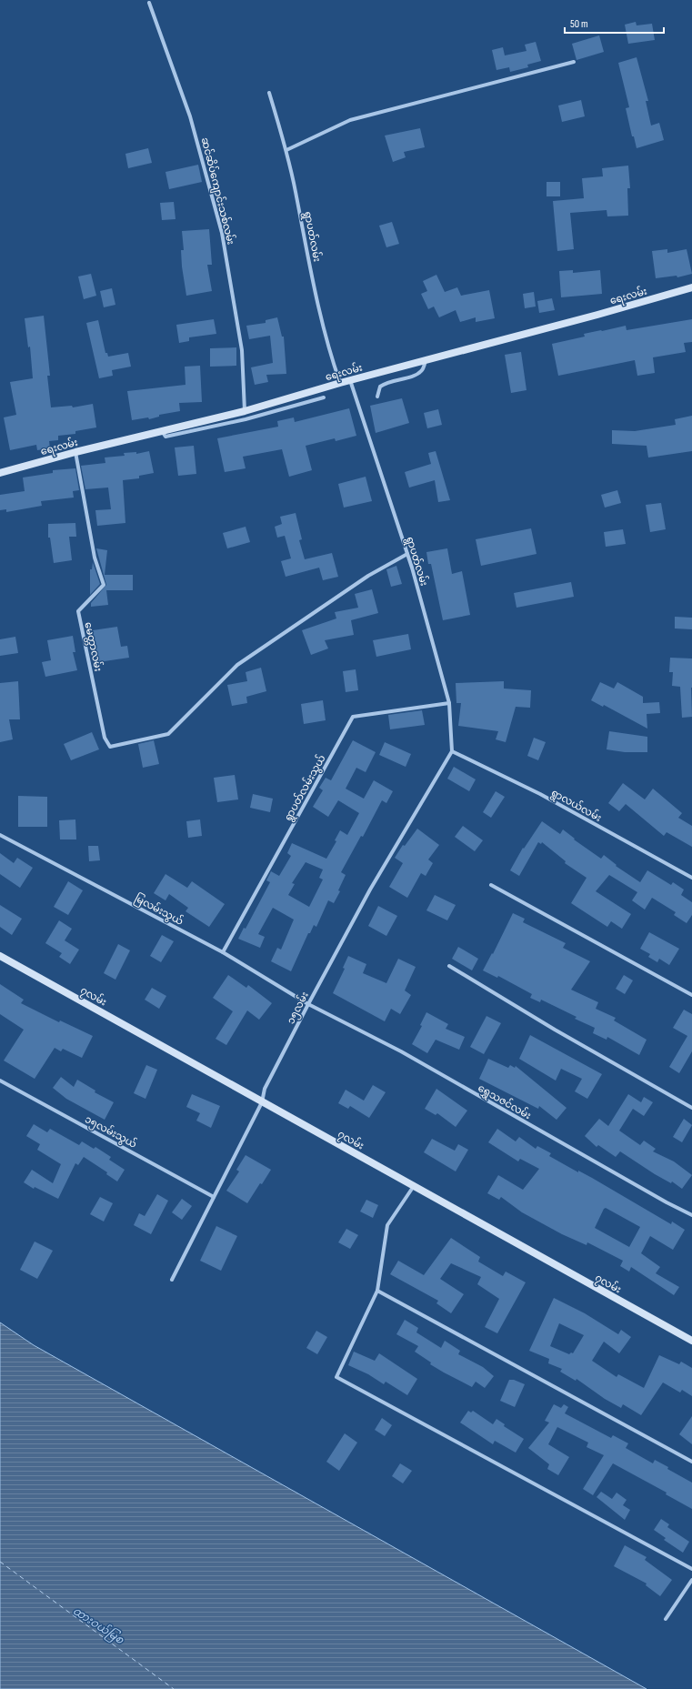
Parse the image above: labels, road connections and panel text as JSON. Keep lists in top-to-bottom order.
{
  "streets": {
    "street": [
      "ဆင်ဆိပ်ကျောင်းသစ်လမ်း",
      "ရွာပတ်လမ်း",
      "ရေးလမ်း",
      "မေတ္တာလမ်း",
      "ရွာပတ်လမ်းသွယ်",
      "ရွာလယ်လမ်း",
      "မြလမ်းသွယ်",
      "၇လမ်း",
      "၁၅လမ်း",
      "ရွှေသဇင်လမ်း",
      "၁၅လမ်းသွယ်"
    ]
  },
  "crossings": [
    ["ဆင်ဆိပ်ကျောင်းသစ်လမ်း", "ရေးလမ်း"],
    ["ရွာပတ်လမ်း", "ရေးလမ်း"],
    ["ရွာပတ်လမ်း", "မေတ္တာလမ်း"],
    ["ရွာပတ်လမ်း", "ရွာပတ်လမ်းသွယ်"],
    ["ရွာပတ်လမ်း", "ရွာလယ်လမ်း"],
    ["ရွာပတ်လမ်း", "၁၅လမ်း"],
    ["ရေးလမ်း", "မေတ္တာလမ်း"],
    ["ရွာပတ်လမ်းသွယ်", "မြလမ်းသွယ်"],
    ["ရွာလယ်လမ်း", "၁၅လမ်း"],
    ["မြလမ်းသွယ်", "၁၅လမ်း"],
    ["မြလမ်းသွယ်", "ရွှေသဇင်လမ်း"],
    ["၇လမ်း", "၁၅လမ်း"],
    ["၁၅လမ်း", "ရွှေသဇင်လမ်း"],
    ["၁၅လမ်း", "၁၅လမ်းသွယ်"]
  ],
  "water": ["ထားဝယ်မြစ"],
  "scale_bar": "50 m"
}
